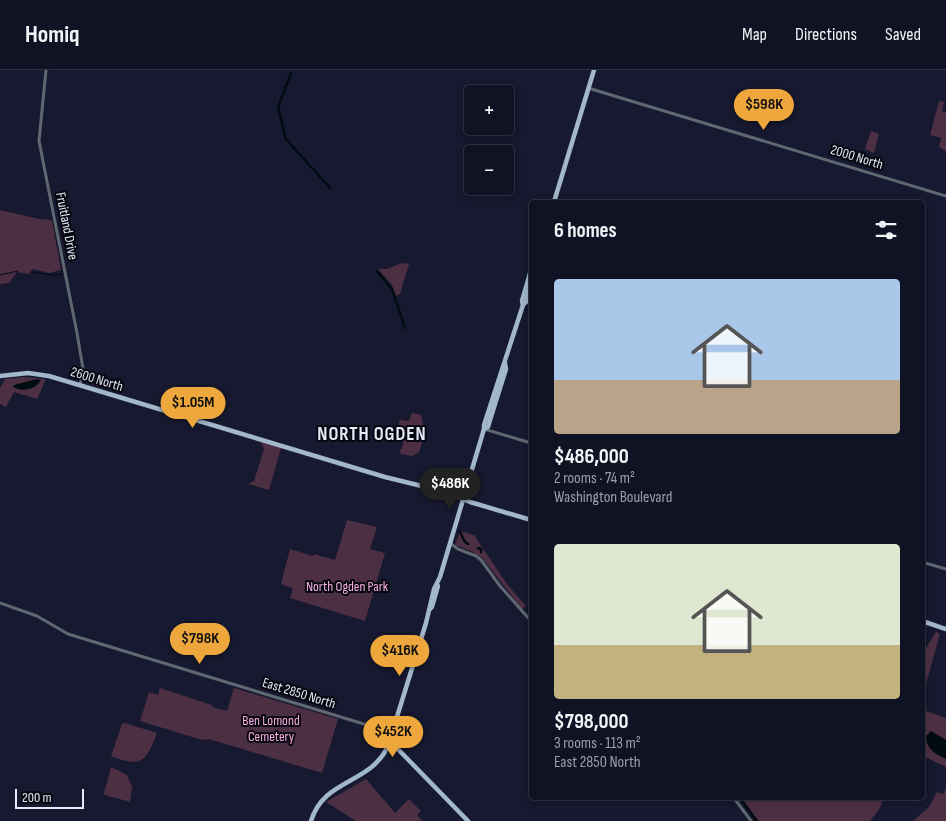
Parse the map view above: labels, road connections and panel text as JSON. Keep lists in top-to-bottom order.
{
  "streets": {
    "main road": ["2600 North"],
    "street": ["2000 North", "Fruitland Drive", "East 2850 North"]
  },
  "crossings": [
    ["Fruitland Drive", "2600 North"]
  ],
  "districts": ["NORTH OGDEN"],
  "parks": ["North Ogden Park", "Ben Lomond Cemetery"],
  "scale_bar": "200 m",
  "page": {
    "header": "Homiq",
    "nav": ["Map", "Directions", "Saved"],
    "map_buttons": ["+", "−"],
    "price": [
      "$598K",
      "$1.05M",
      "$486K",
      "$798K",
      "$416K",
      "$452K"
    ],
    "heading": "6 homes",
    "list": [
      {
        "name": "$486,000",
        "note": "2 rooms · 74 m² · Washington Boulevard"
      },
      {
        "name": "$798,000",
        "note": "3 rooms · 113 m² · East 2850 North"
      }
    ],
    "scale": "200 m"
  }
}
